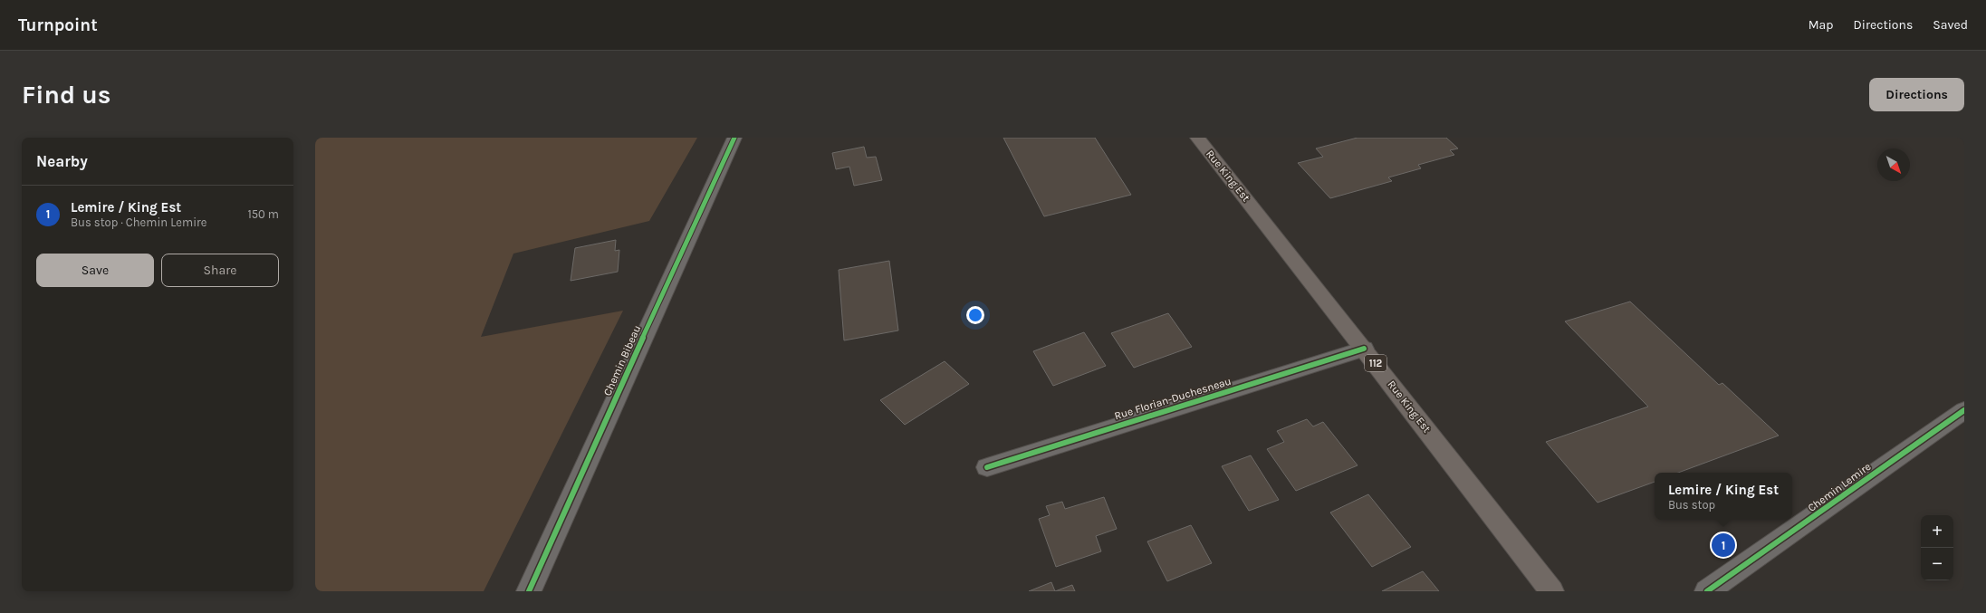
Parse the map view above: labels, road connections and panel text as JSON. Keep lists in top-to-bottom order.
{
  "streets": {
    "main road": ["Rue King Est", "112"],
    "street": ["Chemin Bibeau", "Rue Florian-Duchesneau", "Chemin Lemire"]
  },
  "crossings": [
    ["Rue King Est", "Rue Florian-Duchesneau"]
  ],
  "north": "bottom right",
  "page": {
    "header": "Turnpoint",
    "nav": ["Map", "Directions", "Saved"],
    "buttons": [
      "Directions",
      ["Save", "Share"]
    ],
    "title": "Find us",
    "heading": "Nearby",
    "list": [
      {
        "mark": "1",
        "name": "Lemire / King Est",
        "note": "Bus stop · Chemin Lemire",
        "value": "150 m"
      }
    ],
    "popup": ["Lemire / King Est", "Bus stop"],
    "map_buttons": ["+", "−"],
    "pins": "1"
  }
}
